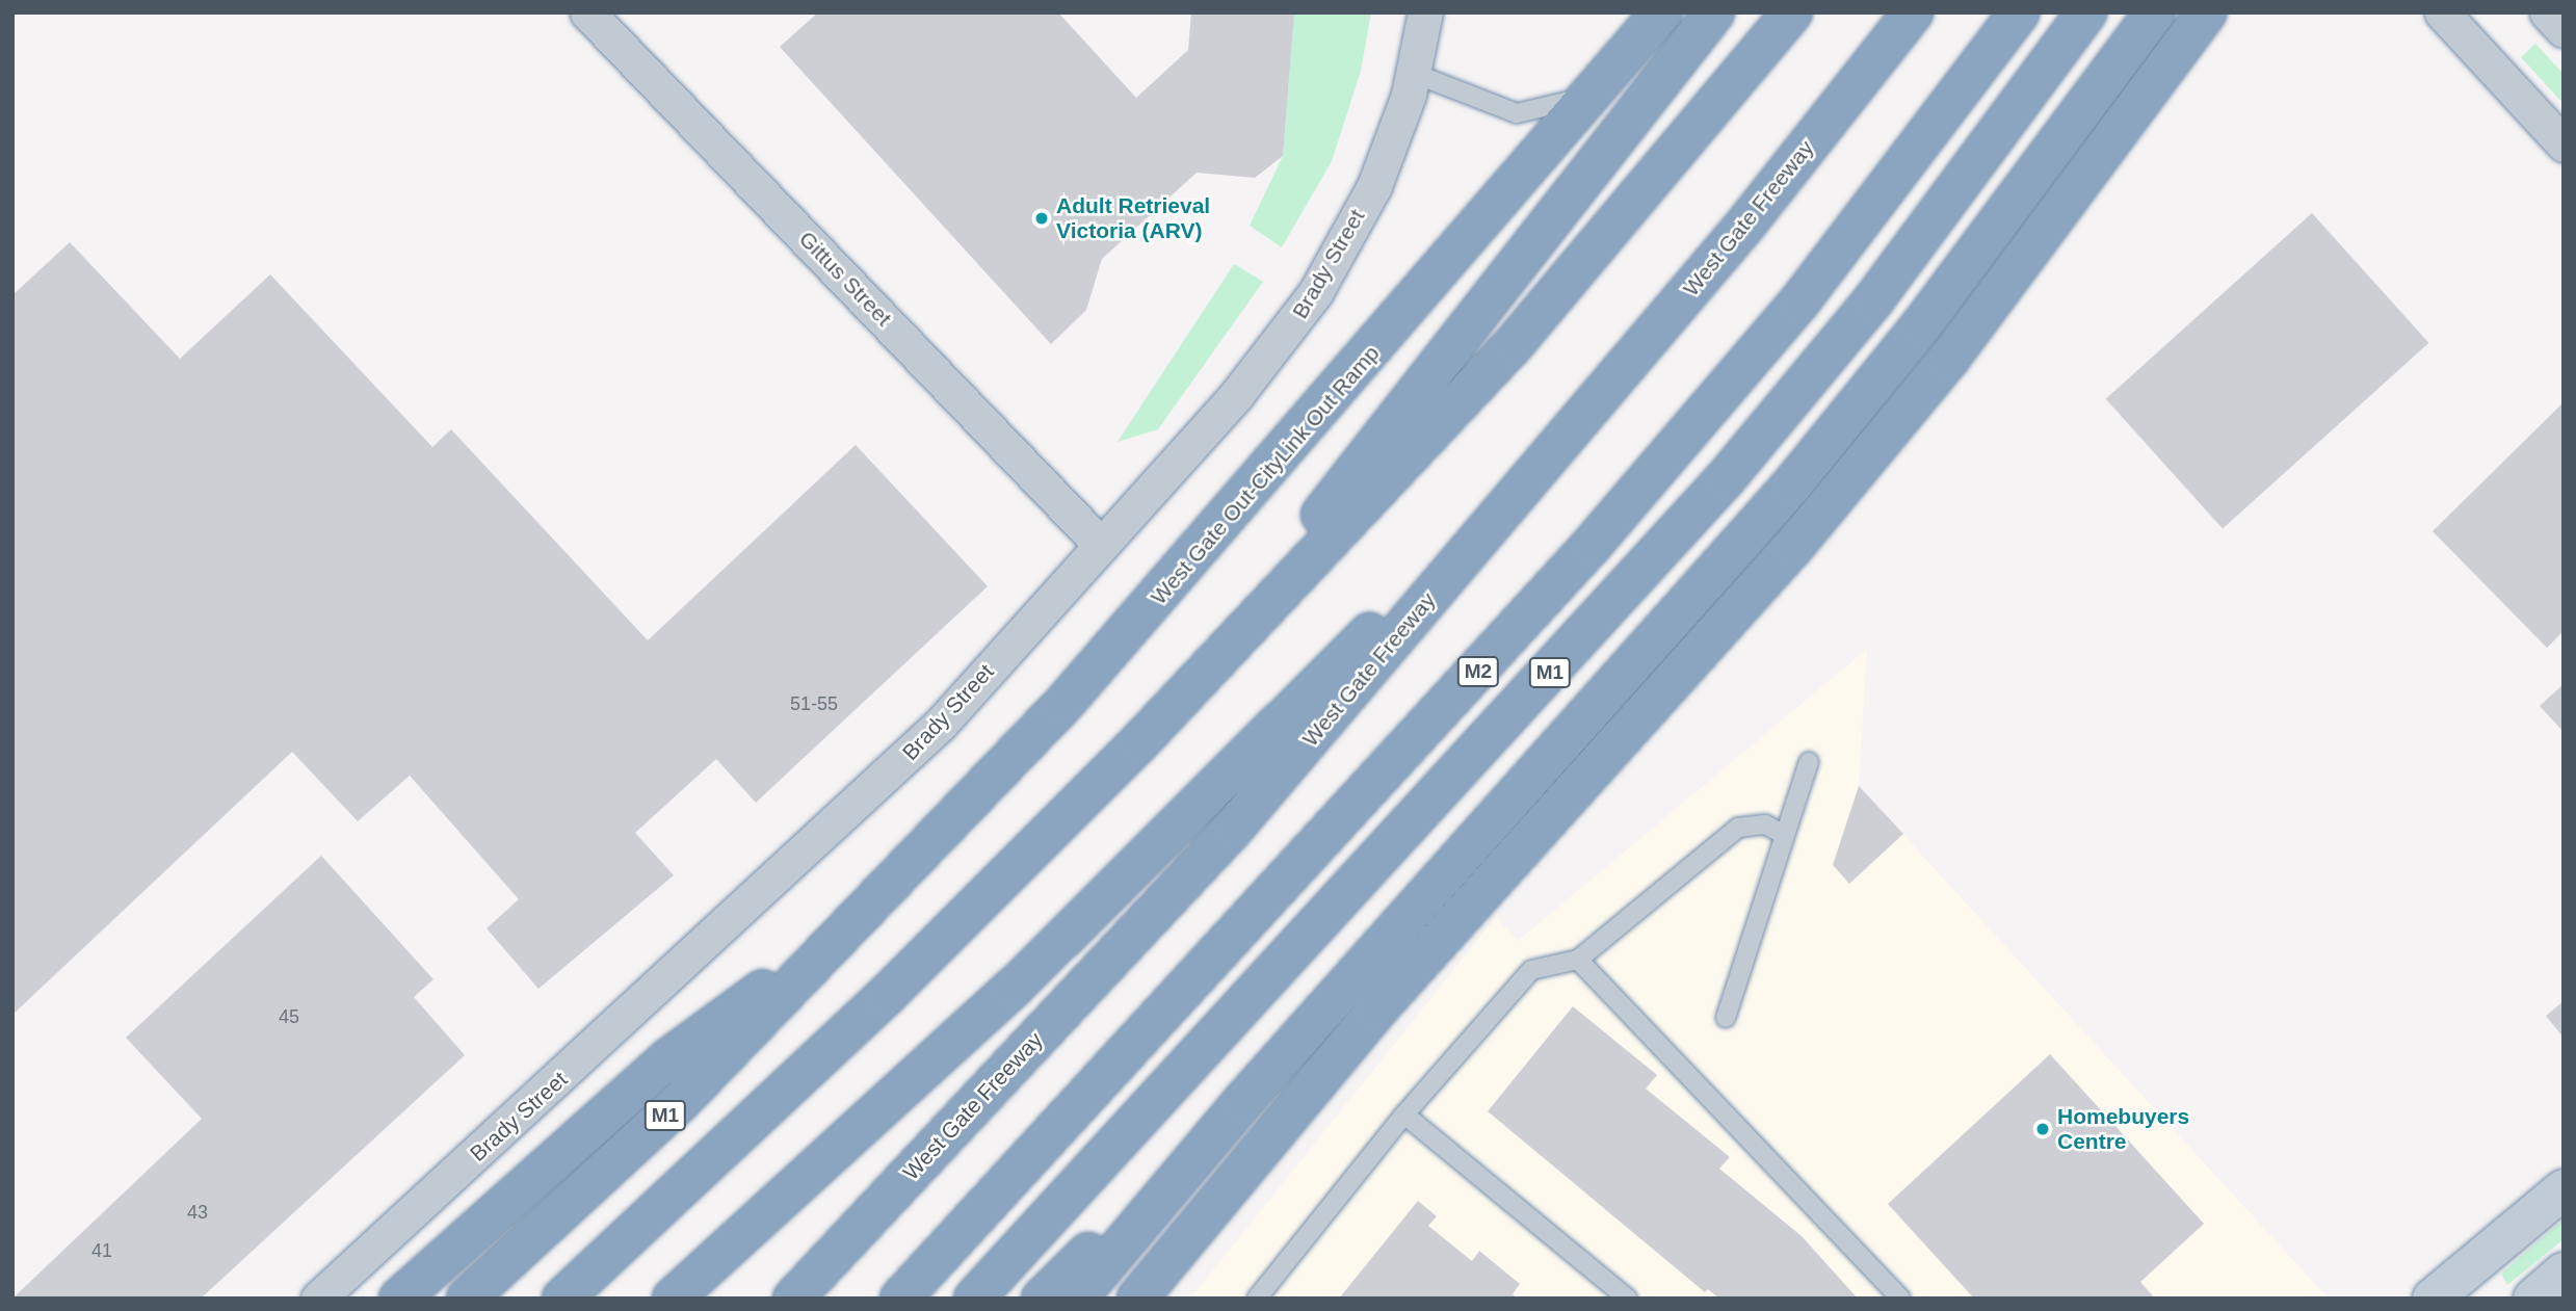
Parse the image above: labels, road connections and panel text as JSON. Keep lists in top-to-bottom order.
{
  "streets": {
    "highway": [
      "West Gate Freeway",
      "West Gate Out-CityLink Out Ramp",
      "M2",
      "M1"
    ],
    "street": ["Brady Street", "Gittus Street"]
  },
  "crossings": [
    ["Brady Street", "Gittus Street"],
    ["West Gate Out-CityLink Out Ramp", "M1"]
  ],
  "places": ["Adult Retrieval Victoria (ARV)", "Homebuyers Centre"],
  "house_numbers": [
    "51-55",
    "45",
    "43",
    "41"
  ]
}
